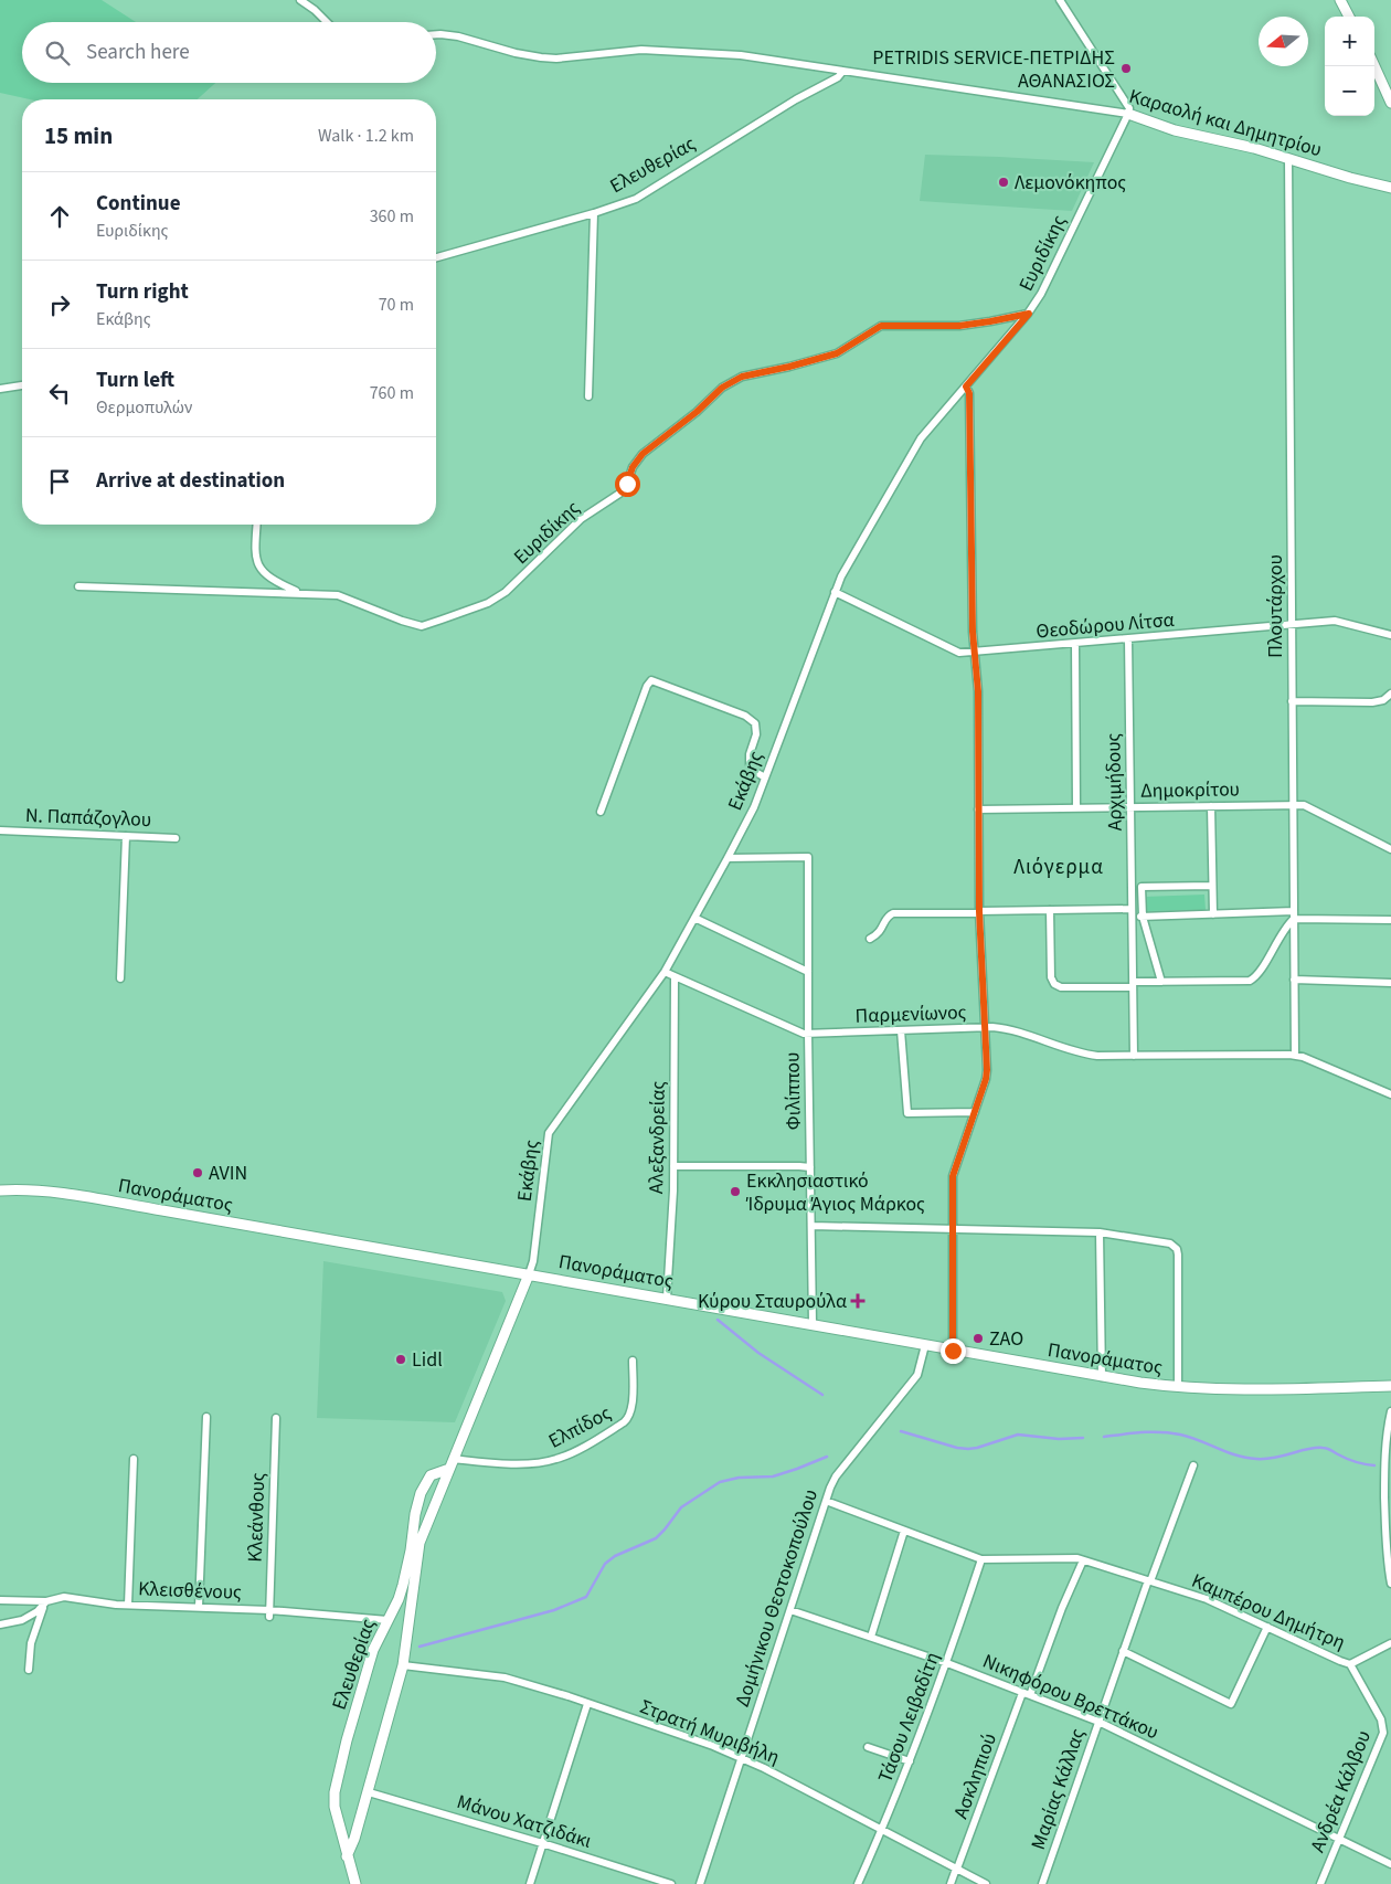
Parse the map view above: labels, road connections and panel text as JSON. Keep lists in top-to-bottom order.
{
  "streets": {
    "main road": ["Καραολή και Δημητρίου", "Ελευθερίας", "Πανοράματος"],
    "street": [
      "Ευριδίκης",
      "Πλουτάρχου",
      "Θεοδώρου Λίτσα",
      "Εκάβης",
      "Αρχιμήδους",
      "Δημοκρίτου",
      "Ν. Παπάζογλου",
      "Παρμενίωνος",
      "Φιλίππου",
      "Αλεξανδρείας",
      "Ελπίδος",
      "Κλεάνθους",
      "Κλεισθένους",
      "Δομήνικου Θεοτοκοπούλου",
      "Καμπέρου Δημήτρη",
      "Νικηφόρου Βρεττάκου",
      "Τάσου Λειβαδίτη",
      "Στρατή Μυριβήλη",
      "Ασκληπιού",
      "Μαρίας Κάλλας",
      "Ανδρέα Κάλβου",
      "Μάνου Χατζιδάκι"
    ]
  },
  "crossings": [
    ["Καραολή και Δημητρίου", "Ελευθερίας"],
    ["Καραολή και Δημητρίου", "Ευριδίκης"],
    ["Καραολή και Δημητρίου", "Πλουτάρχου"],
    ["Ελευθερίας", "Εκάβης"],
    ["Ελευθερίας", "Πανοράματος"],
    ["Ελευθερίας", "Ελπίδος"],
    ["Ελευθερίας", "Κλεισθένους"],
    ["Ελευθερίας", "Στρατή Μυριβήλη"],
    ["Ελευθερίας", "Μάνου Χατζιδάκι"],
    ["Ευριδίκης", "Εκάβης"],
    ["Πλουτάρχου", "Θεοδώρου Λίτσα"],
    ["Πλουτάρχου", "Δημοκρίτου"],
    ["Πλουτάρχου", "Παρμενίωνος"],
    ["Θεοδώρου Λίτσα", "Εκάβης"],
    ["Θεοδώρου Λίτσα", "Αρχιμήδους"],
    ["Εκάβης", "Παρμενίωνος"],
    ["Εκάβης", "Φιλίππου"],
    ["Εκάβης", "Πανοράματος"],
    ["Αρχιμήδους", "Δημοκρίτου"],
    ["Αρχιμήδους", "Παρμενίωνος"],
    ["Παρμενίωνος", "Φιλίππου"],
    ["Παρμενίωνος", "Αλεξανδρείας"],
    ["Φιλίππου", "Πανοράματος"],
    ["Αλεξανδρείας", "Πανοράματος"],
    ["Πανοράματος", "Δομήνικου Θεοτοκοπούλου"],
    ["Κλεάνθους", "Κλεισθένους"],
    ["Δομήνικου Θεοτοκοπούλου", "Καμπέρου Δημήτρη"],
    ["Δομήνικου Θεοτοκοπούλου", "Νικηφόρου Βρεττάκου"],
    ["Δομήνικου Θεοτοκοπούλου", "Στρατή Μυριβήλη"],
    ["Καμπέρου Δημήτρη", "Τάσου Λειβαδίτη"],
    ["Καμπέρου Δημήτρη", "Μαρίας Κάλλας"],
    ["Καμπέρου Δημήτρη", "Ανδρέα Κάλβου"],
    ["Νικηφόρου Βρεττάκου", "Τάσου Λειβαδίτη"],
    ["Νικηφόρου Βρεττάκου", "Ασκληπιού"],
    ["Νικηφόρου Βρεττάκου", "Μαρίας Κάλλας"],
    ["Νικηφόρου Βρεττάκου", "Ανδρέα Κάλβου"],
    ["Τάσου Λειβαδίτη", "Στρατή Μυριβήλη"],
    ["Στρατή Μυριβήλη", "Ασκληπιού"]
  ],
  "districts": ["Λιόγερμα"],
  "places": {
    "other": [
      "PETRIDIS SERVICE-ΠΕΤΡΙΔΗΣ ΑΘΑΝΑΣΙΟΣ",
      "Λεμονόκηπος",
      "AVIN",
      "Εκκλησιαστικό Ίδρυμα Άγιος Μάρκος",
      "ZAO",
      "Lidl"
    ],
    "health": ["Κύρου Σταυρούλα"]
  },
  "north": "left",
  "page": {
    "map_buttons": ["+", "−"],
    "search": "Search here",
    "heading": ["15 min", "Walk · 1.2 km"],
    "list": [
      ["Continue", "Ευριδίκης", "360 m"],
      ["Turn right", "Εκάβης", "70 m"],
      ["Turn left", "Θερμοπυλών", "760 m"],
      "Arrive at destination"
    ]
  }
}
